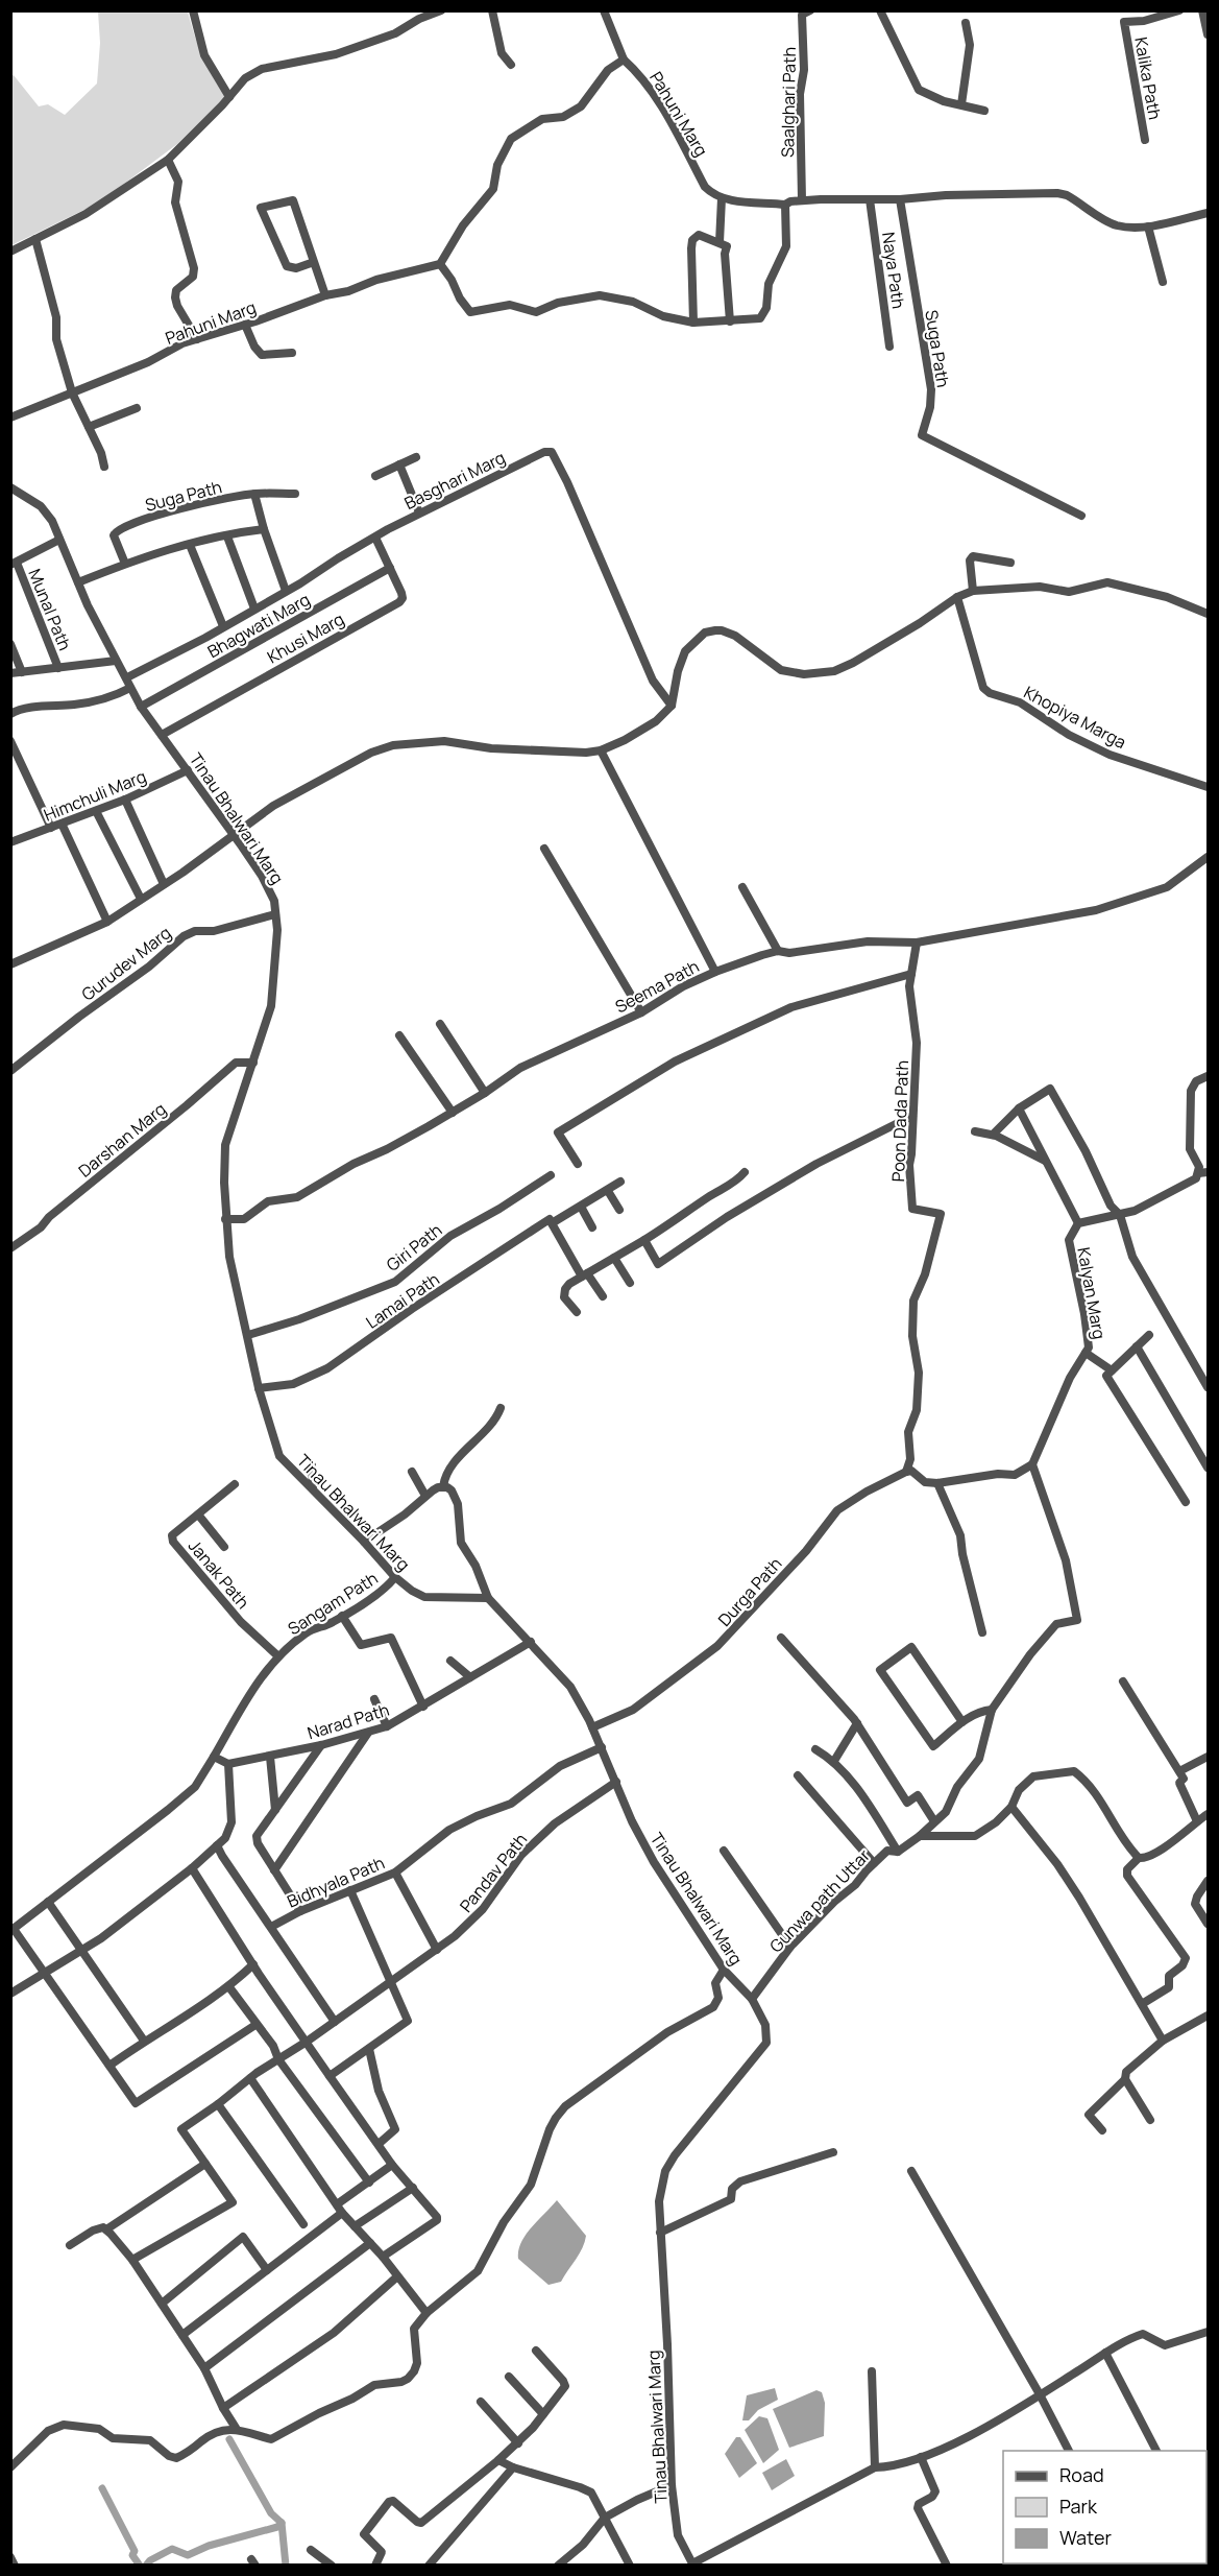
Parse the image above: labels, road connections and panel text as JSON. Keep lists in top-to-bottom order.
{
  "streets": {
    "street": [
      "Kalika Path",
      "Saalghari Path",
      "Pahuni Marg",
      "Naya Path",
      "Suga Path",
      "Basghari Marg",
      "Munal Path",
      "Bhagwati Marg",
      "Khusi Marg",
      "Khopiya Marga",
      "Himchuli Marg",
      "Tinau Bhalwari Marg",
      "Gurudev Marg",
      "Seema Path",
      "Poon Dada Path",
      "Darshan Marg",
      "Giri Path",
      "Kalyan Marg",
      "Lamai Path",
      "Janak Path",
      "Durga Path",
      "Sangam Path",
      "Narad Path",
      "Pandav Path",
      "Bidhyala Path",
      "Gunwa path Uttar"
    ]
  },
  "crossings": [
    ["Basghari Marg", "Khusi Marg"],
    ["Basghari Marg", "Tinau Bhalwari Marg"],
    ["Bhagwati Marg", "Khusi Marg"],
    ["Bhagwati Marg", "Tinau Bhalwari Marg"],
    ["Khusi Marg", "Tinau Bhalwari Marg"],
    ["Himchuli Marg", "Tinau Bhalwari Marg"],
    ["Tinau Bhalwari Marg", "Gurudev Marg"],
    ["Tinau Bhalwari Marg", "Seema Path"],
    ["Tinau Bhalwari Marg", "Darshan Marg"],
    ["Tinau Bhalwari Marg", "Giri Path"],
    ["Tinau Bhalwari Marg", "Lamai Path"],
    ["Tinau Bhalwari Marg", "Durga Path"],
    ["Tinau Bhalwari Marg", "Sangam Path"],
    ["Tinau Bhalwari Marg", "Narad Path"],
    ["Tinau Bhalwari Marg", "Pandav Path"],
    ["Tinau Bhalwari Marg", "Bidhyala Path"],
    ["Tinau Bhalwari Marg", "Gunwa path Uttar"],
    ["Seema Path", "Poon Dada Path"],
    ["Poon Dada Path", "Durga Path"],
    ["Janak Path", "Sangam Path"]
  ],
  "legend": ["Road", "Park", "Water"]
}
